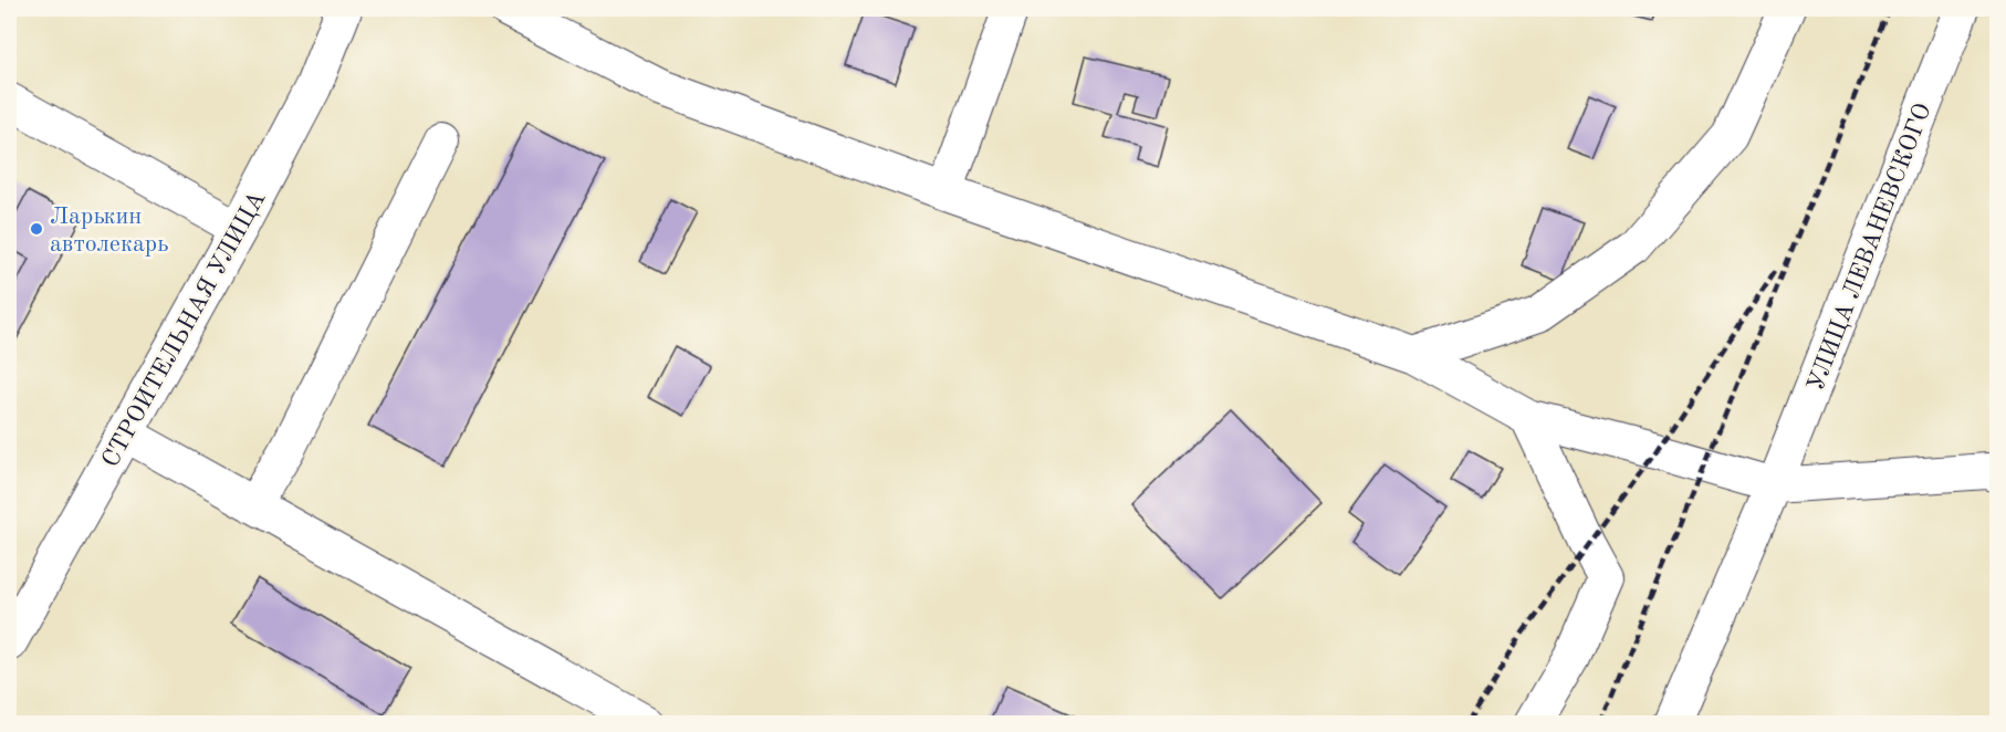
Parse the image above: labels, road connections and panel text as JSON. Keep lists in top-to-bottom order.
{
  "streets": {
    "main road": ["СТРОИТЕЛЬНАЯ УЛИЦА"],
    "street": ["УЛИЦА ЛЕВАНЕВСКОГО"]
  },
  "places": ["Ларькин автолекарь"]
}
